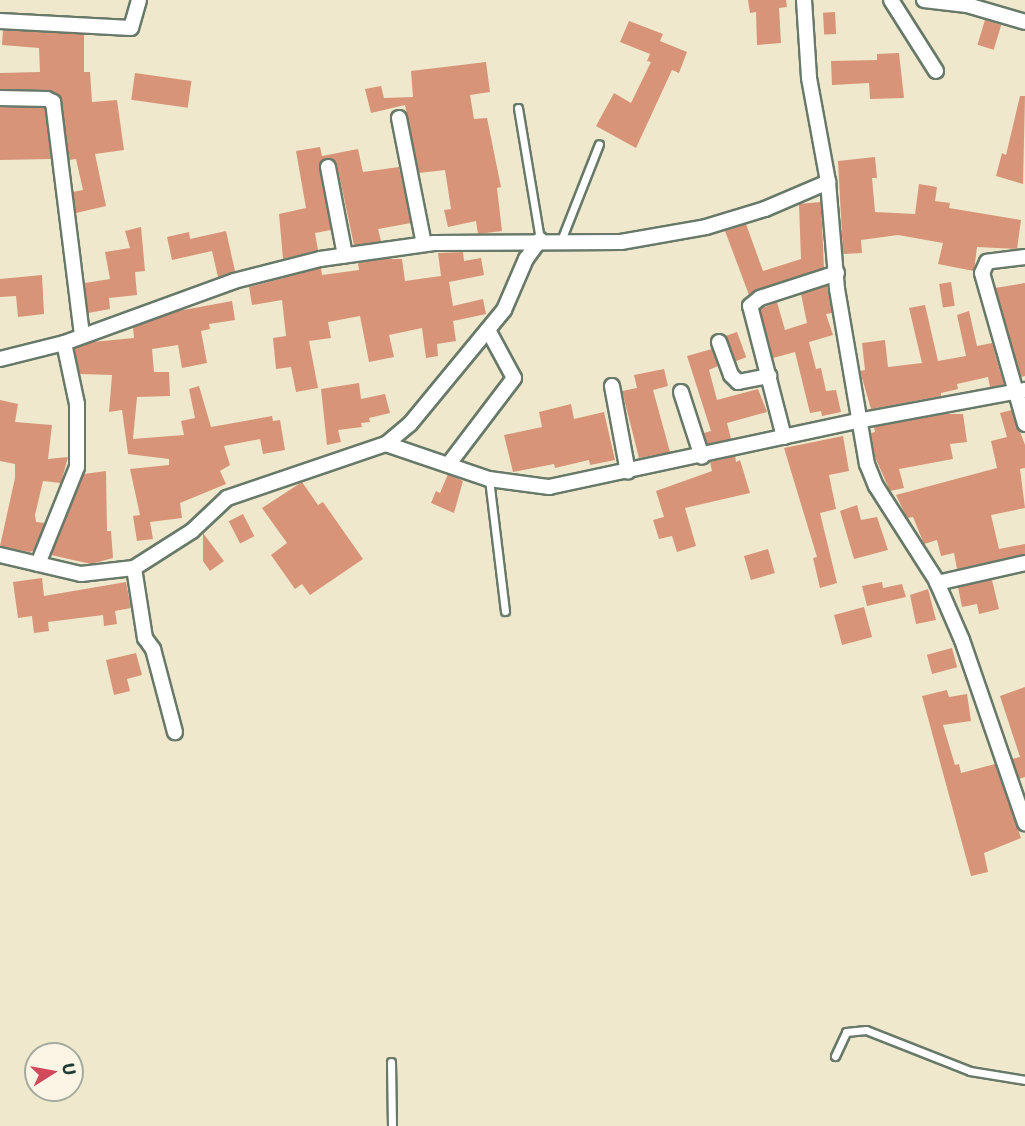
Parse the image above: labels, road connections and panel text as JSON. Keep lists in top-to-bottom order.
{
  "north": "right"
}
